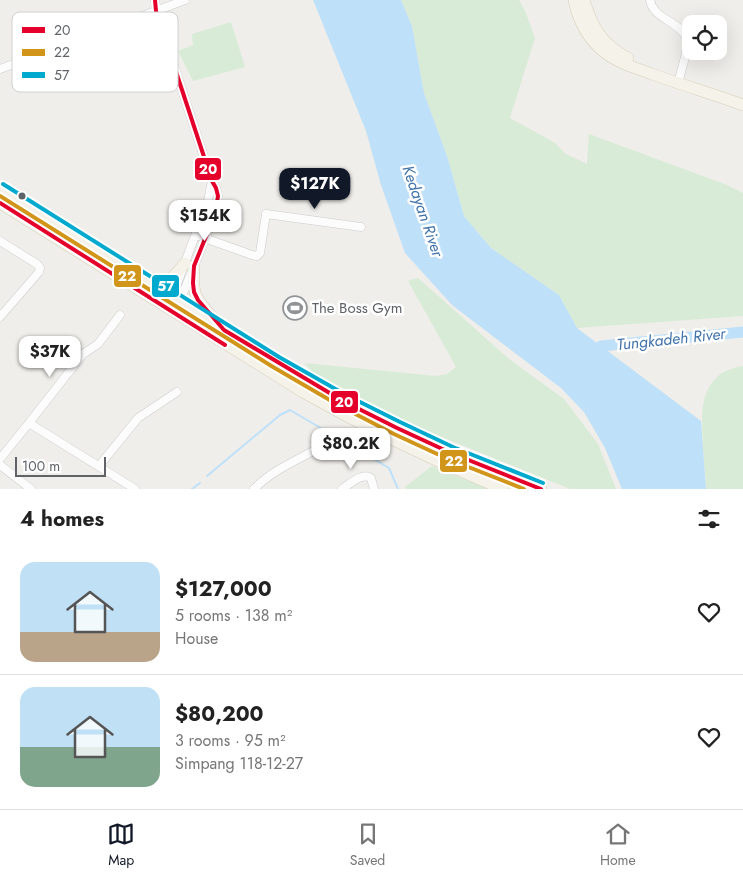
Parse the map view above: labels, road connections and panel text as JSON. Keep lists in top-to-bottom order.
{
  "water": ["Kedayan River", "Tungkadeh River"],
  "places": {
    "sports": ["The Boss Gym"]
  },
  "lines": ["transit line 20", "transit line 57", "transit line 22"],
  "legend": ["20", "22", "57"],
  "scale_bar": "100 m",
  "page": {
    "price": [
      "$127K",
      "$154K",
      "$37K",
      "$80.2K"
    ],
    "scale": "100 m",
    "heading": "4 homes",
    "list": [
      {
        "name": "$127,000",
        "note": "5 rooms · 138 m² · House"
      },
      {
        "name": "$80,200",
        "note": "3 rooms · 95 m² · Simpang 118-12-27"
      }
    ],
    "tabs": ["Map", "Saved", "Home"]
  }
}
